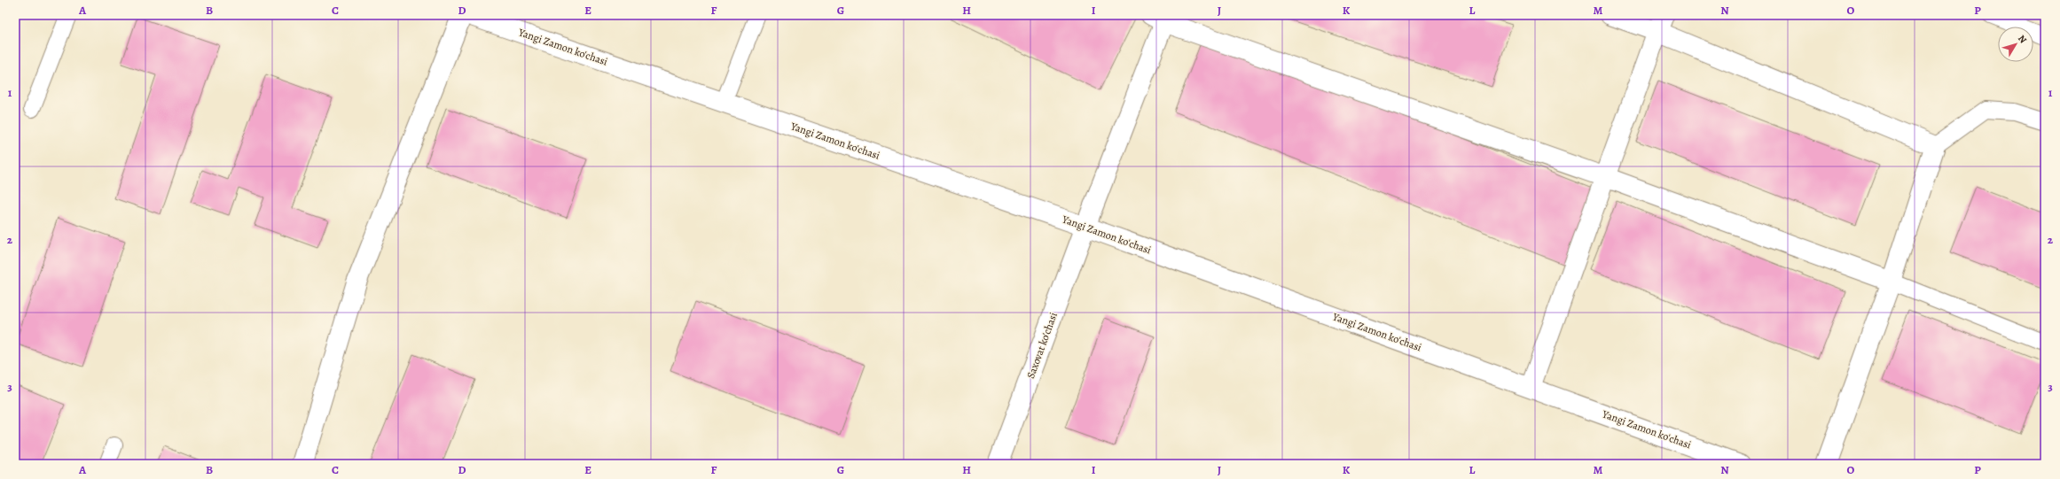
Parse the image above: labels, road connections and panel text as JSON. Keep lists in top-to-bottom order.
{
  "streets": {
    "street": ["Yangi Zamon ko'chasi", "Saxovat ko'chasi"]
  },
  "crossings": [
    ["Yangi Zamon ko'chasi", "Saxovat ko'chasi"]
  ],
  "north": "top right",
  "grid": {
    "columns": [
      "A",
      "B",
      "C",
      "D",
      "E",
      "F",
      "G",
      "H",
      "I",
      "J",
      "K",
      "L",
      "M",
      "N",
      "O",
      "P"
    ],
    "rows": ["1", "2", "3"]
  }
}
